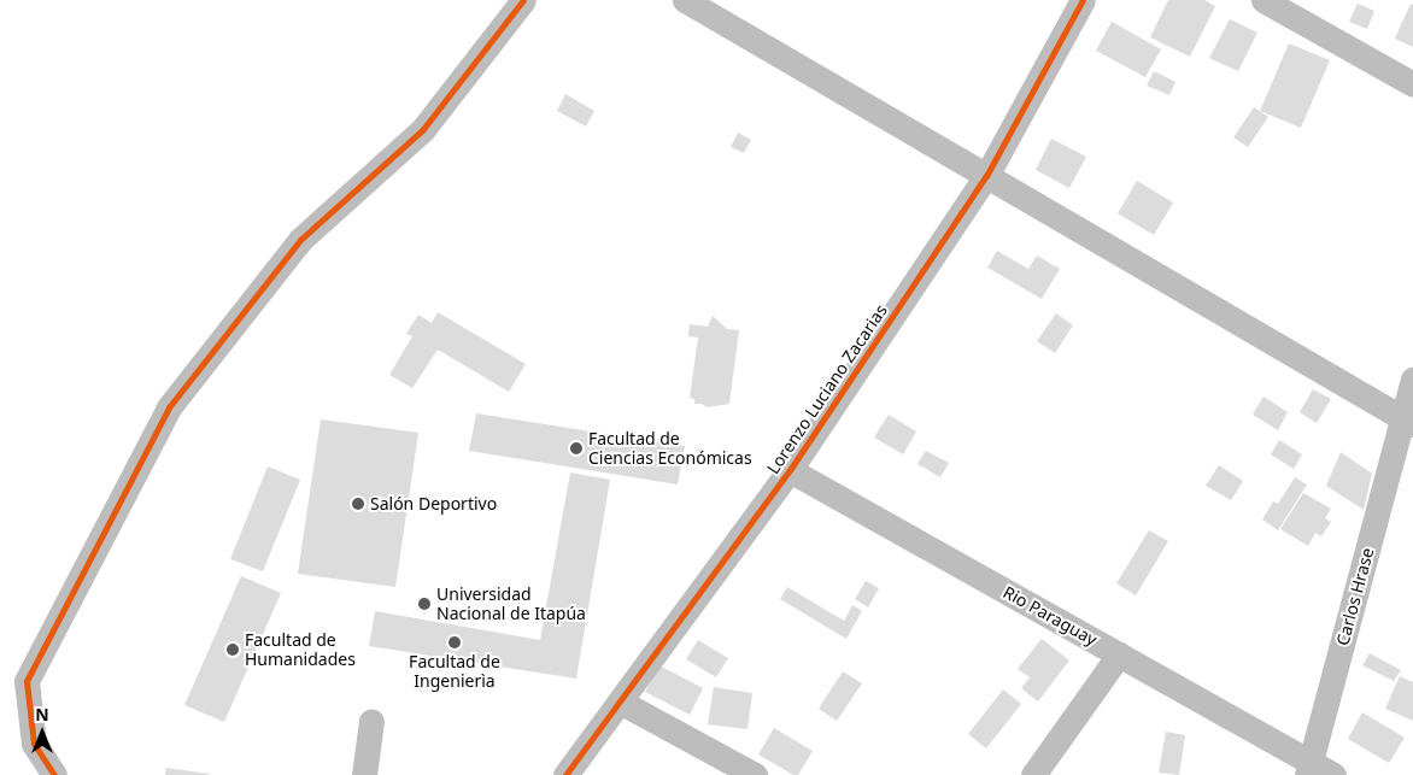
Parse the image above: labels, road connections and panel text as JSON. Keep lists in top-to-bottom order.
{
  "streets": {
    "street": ["Lorenzo Luciano Zacarias", "Carlos Hrase", "Rio Paraguay"]
  },
  "crossings": [
    ["Lorenzo Luciano Zacarias", "Rio Paraguay"],
    ["Carlos Hrase", "Rio Paraguay"]
  ],
  "places": [
    "Facultad de Ciencias Económicas",
    "Salón Deportivo",
    "Universidad Nacional de Itapúa",
    "Facultad de Ingenierìa",
    "Facultad de Humanidades"
  ],
  "north": "top"
}
